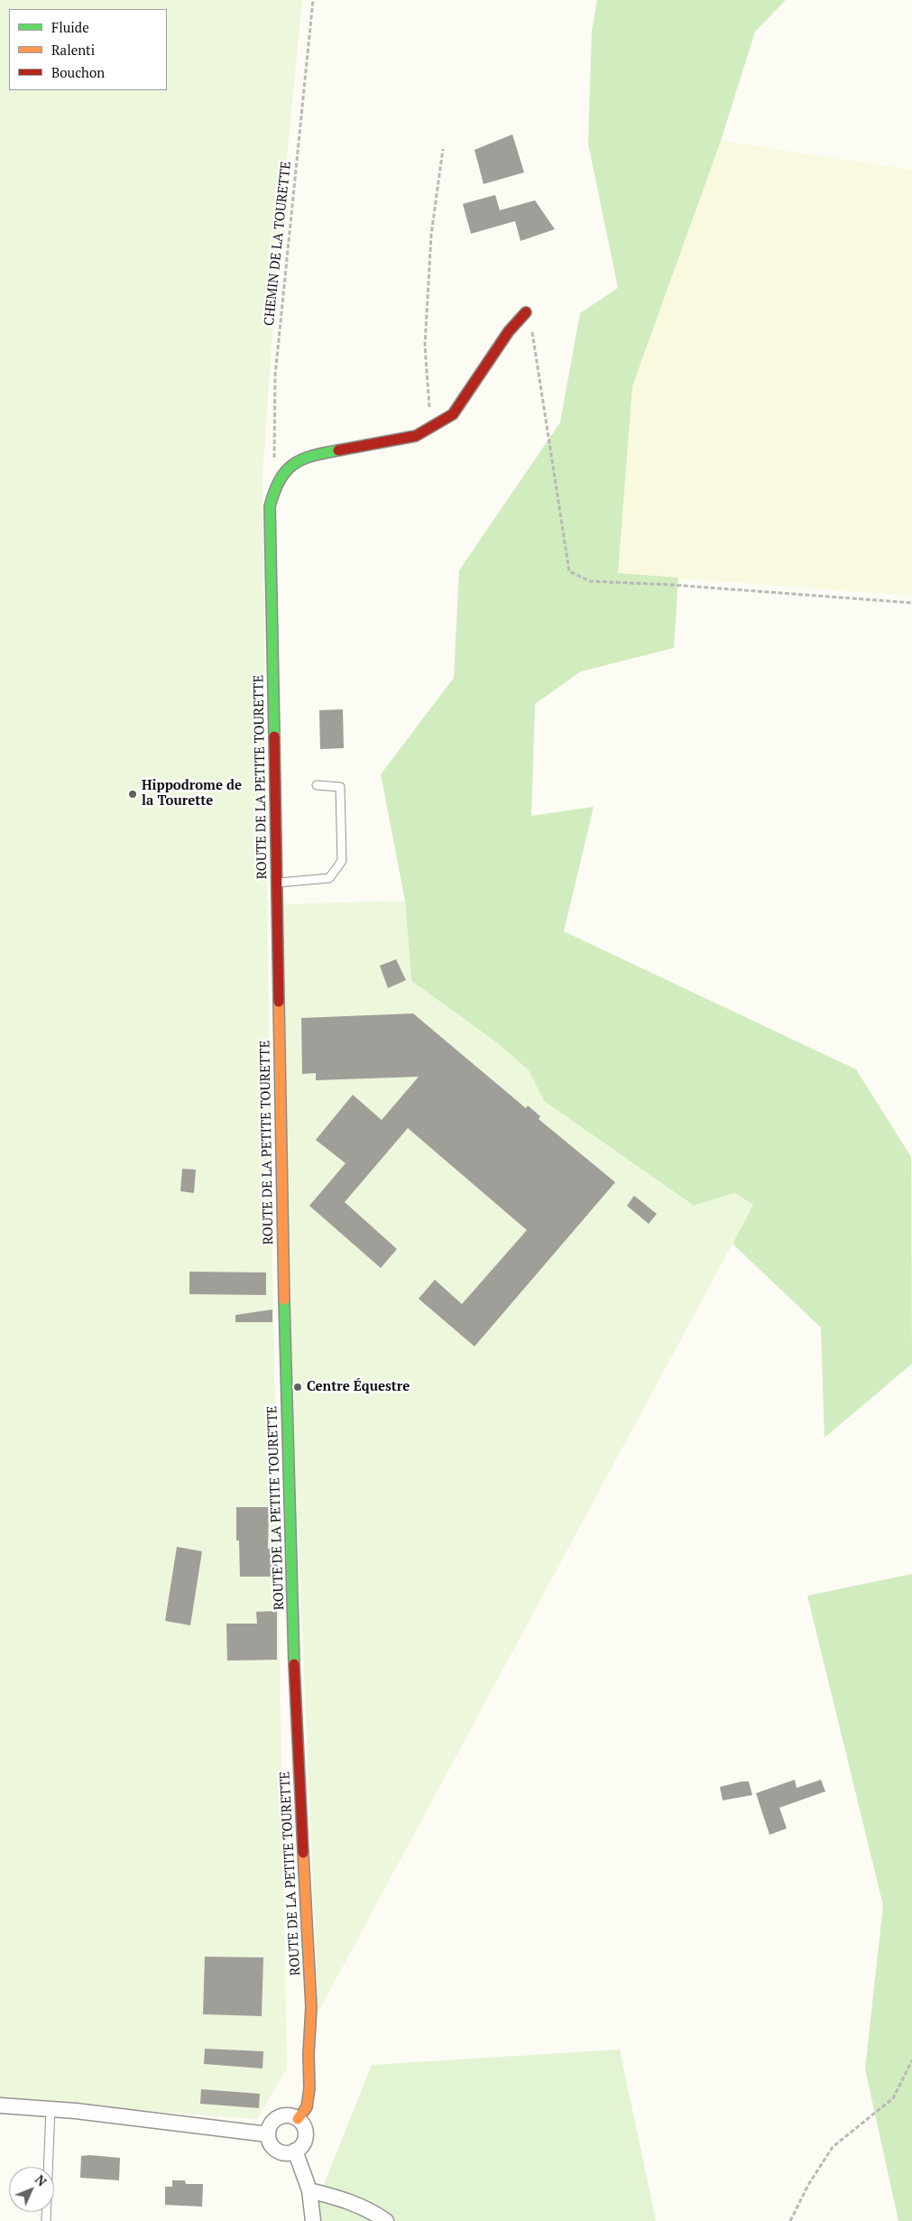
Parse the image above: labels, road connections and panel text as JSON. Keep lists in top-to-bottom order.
{
  "streets": {
    "street": ["ROUTE DE LA PETITE TOURETTE"],
    "path": ["CHEMIN DE LA TOURETTE"]
  },
  "places": ["Hippodrome de la Tourette", "Centre Équestre"],
  "legend": ["Fluide", "Ralenti", "Bouchon"],
  "north": "top right"
}
